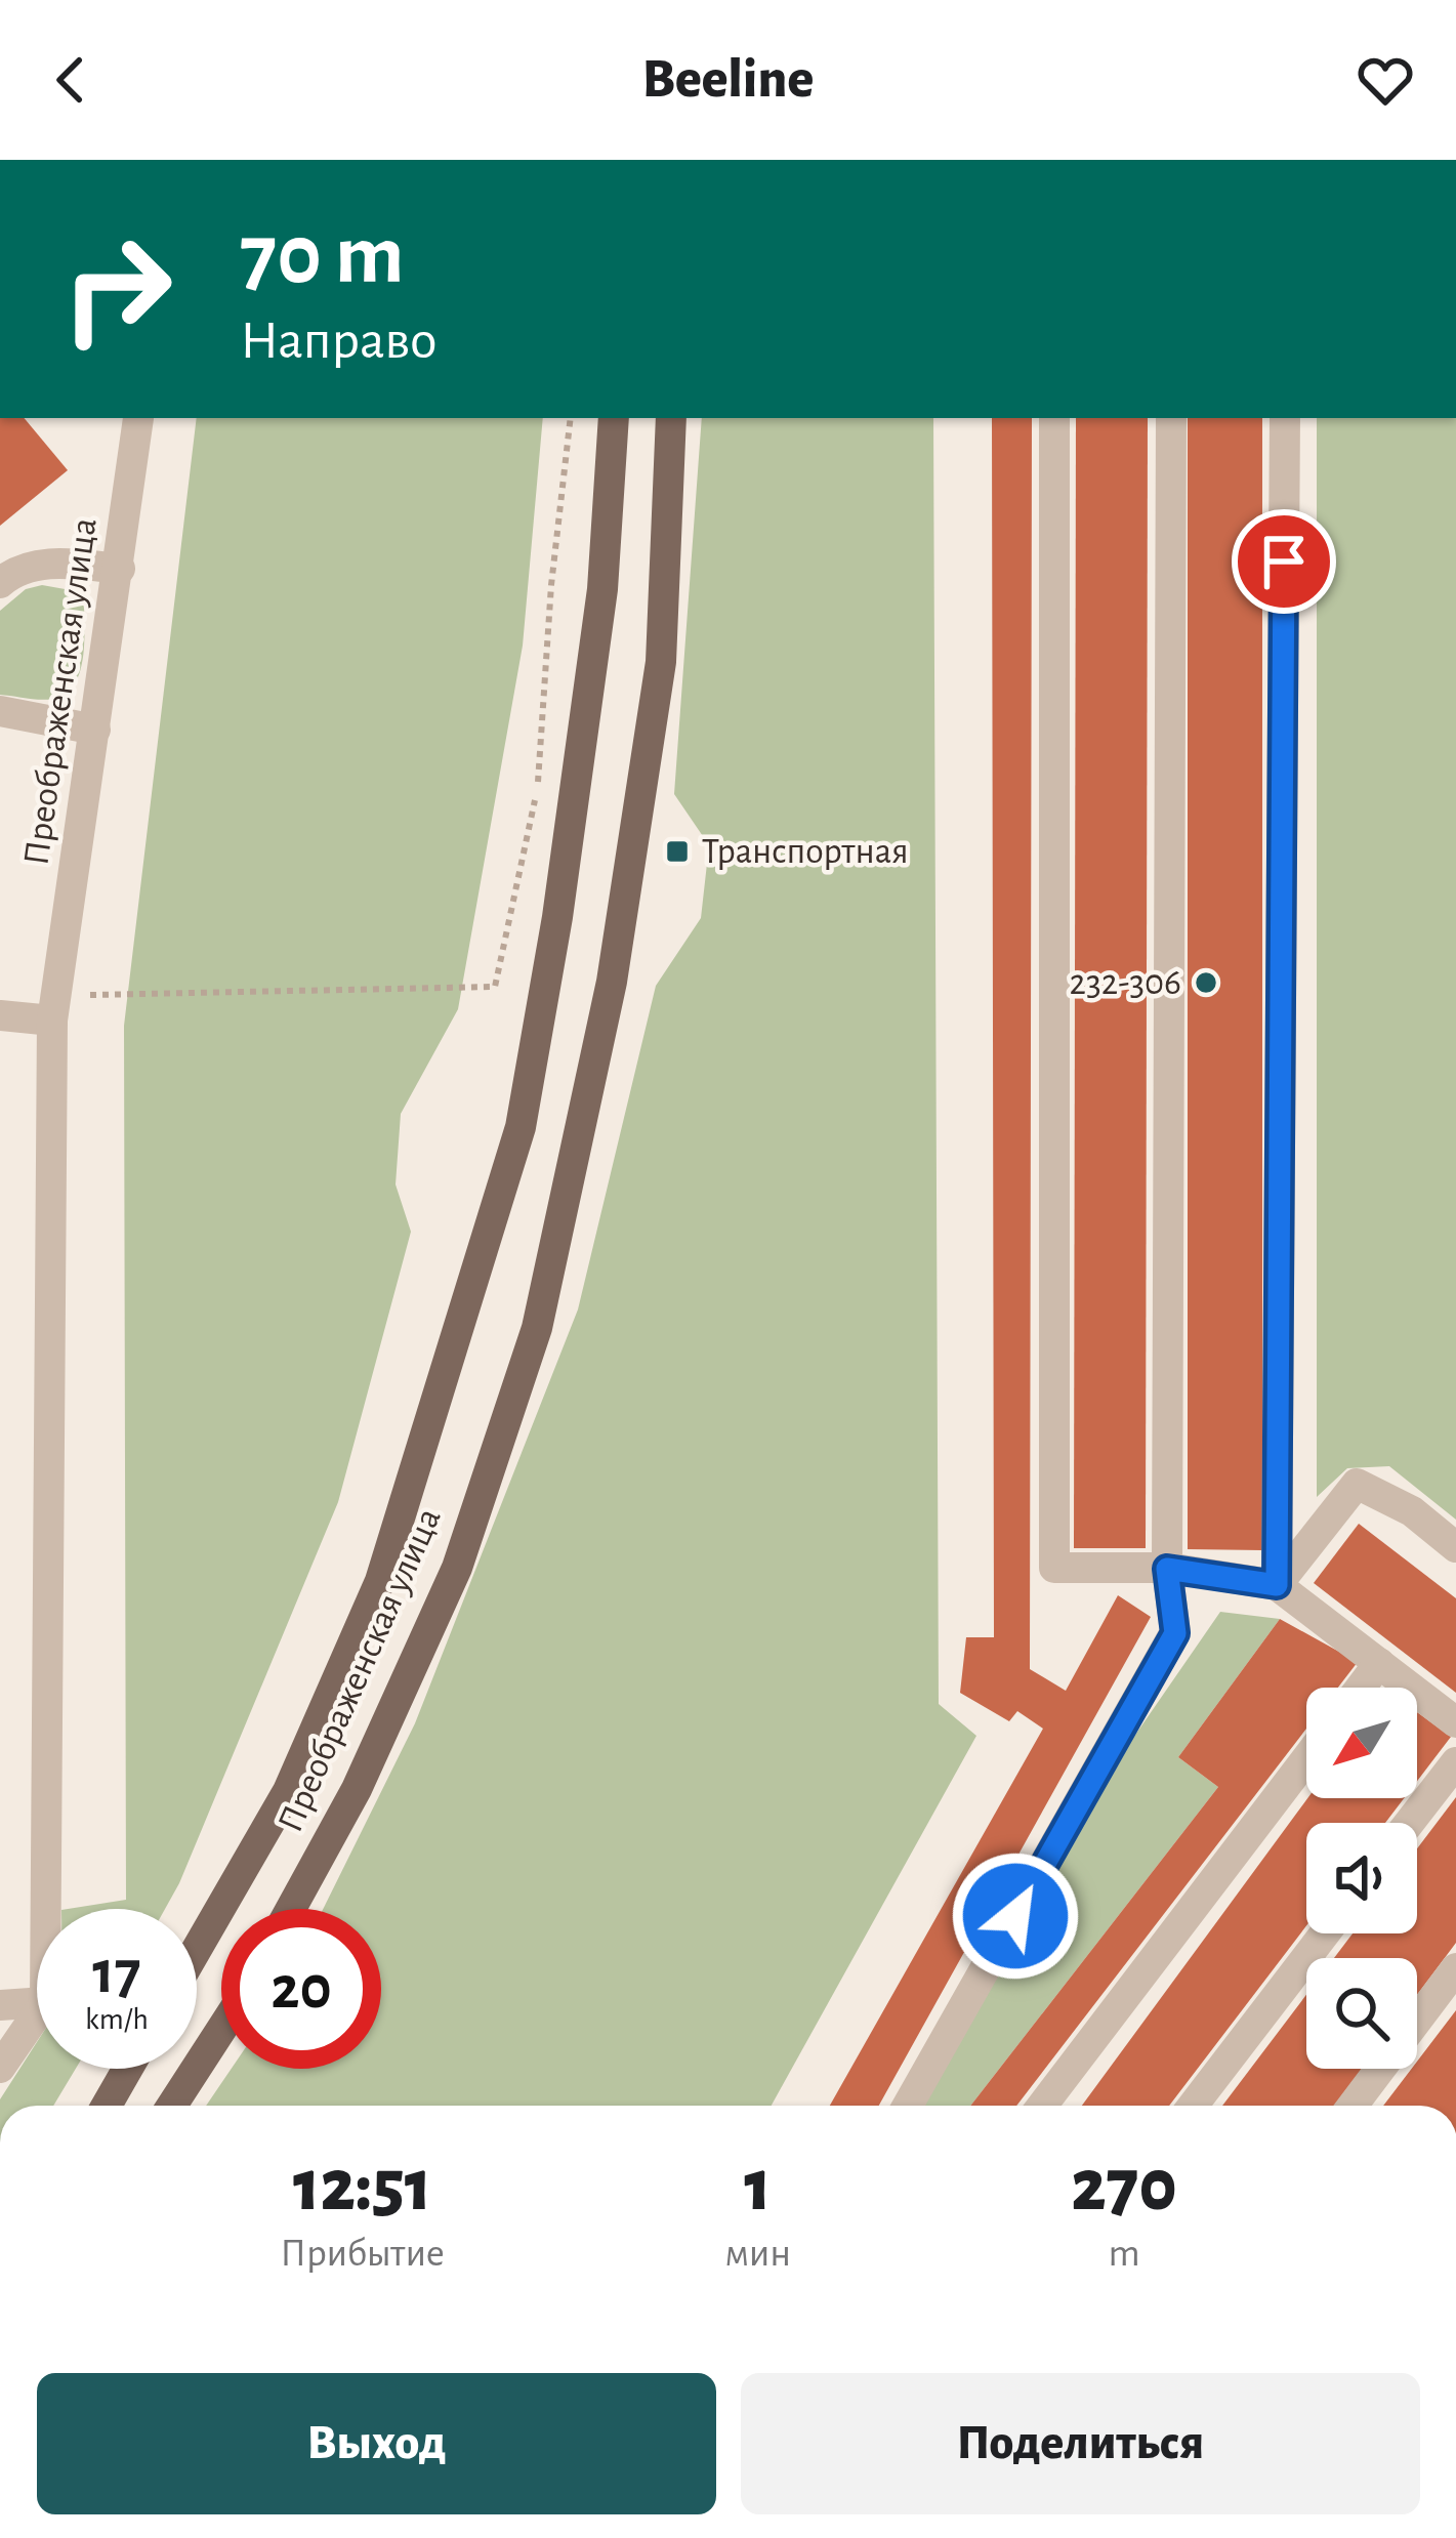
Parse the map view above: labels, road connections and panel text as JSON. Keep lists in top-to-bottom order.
{
  "streets": {
    "main road": ["Преображенская улица"]
  },
  "places": {
    "transit": ["Транспортная"],
    "other": ["232-306"]
  },
  "north": "bottom left",
  "page": {
    "header": "Beeline",
    "turn": ["70 m", "Направо"],
    "speed": "17 km/h",
    "limit": "20",
    "eta": [
      "12:51",
      "Прибытие",
      "1",
      "мин",
      "270",
      "m"
    ],
    "buttons": ["Выход", "Поделиться"]
  }
}
